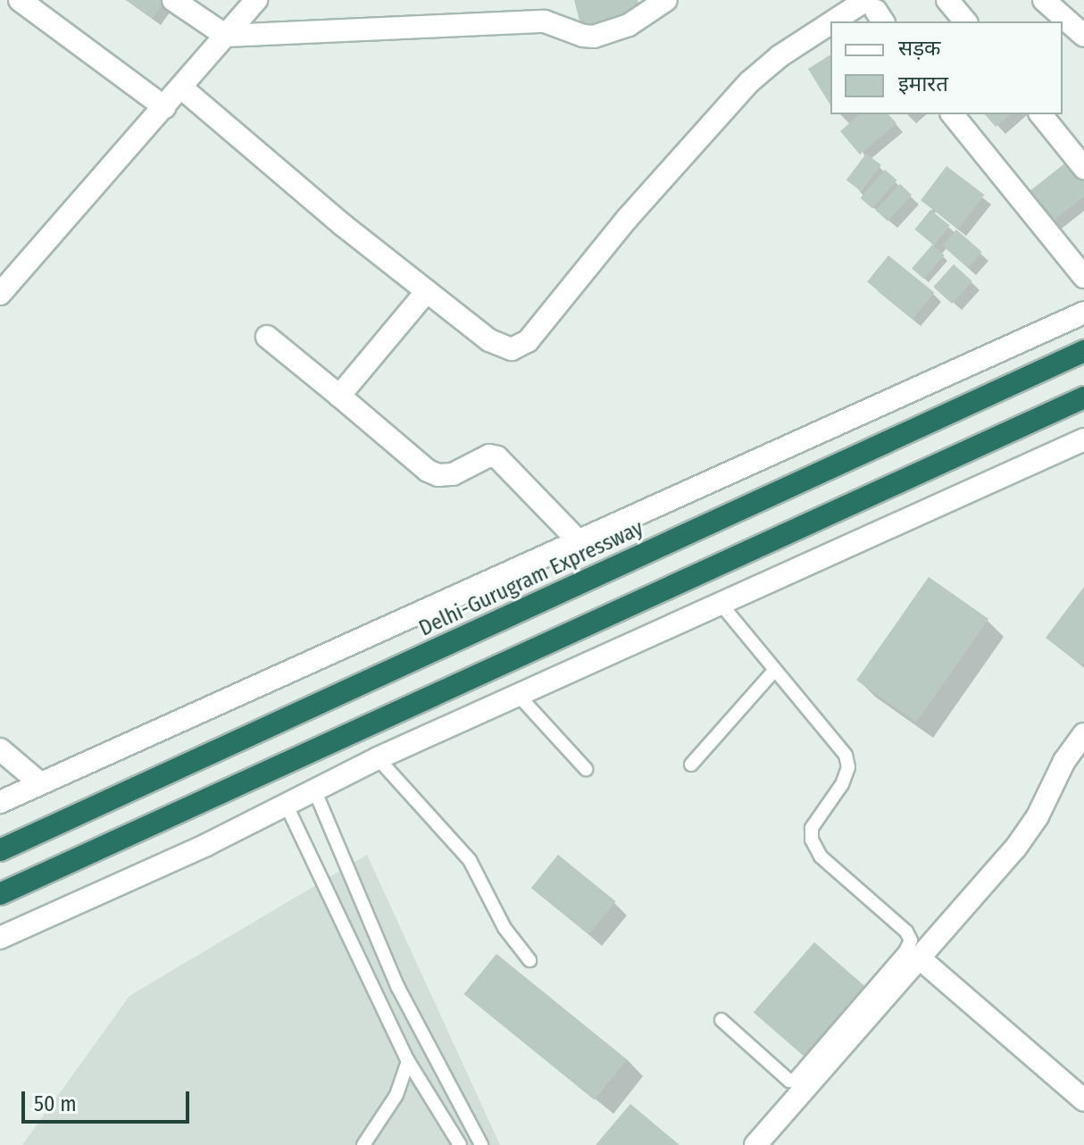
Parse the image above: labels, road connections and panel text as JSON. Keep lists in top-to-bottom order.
{
  "streets": {
    "highway": ["Delhi-Gurugram Expressway"]
  },
  "legend": ["सड़क", "इमारत"],
  "scale_bar": "50 m"
}
